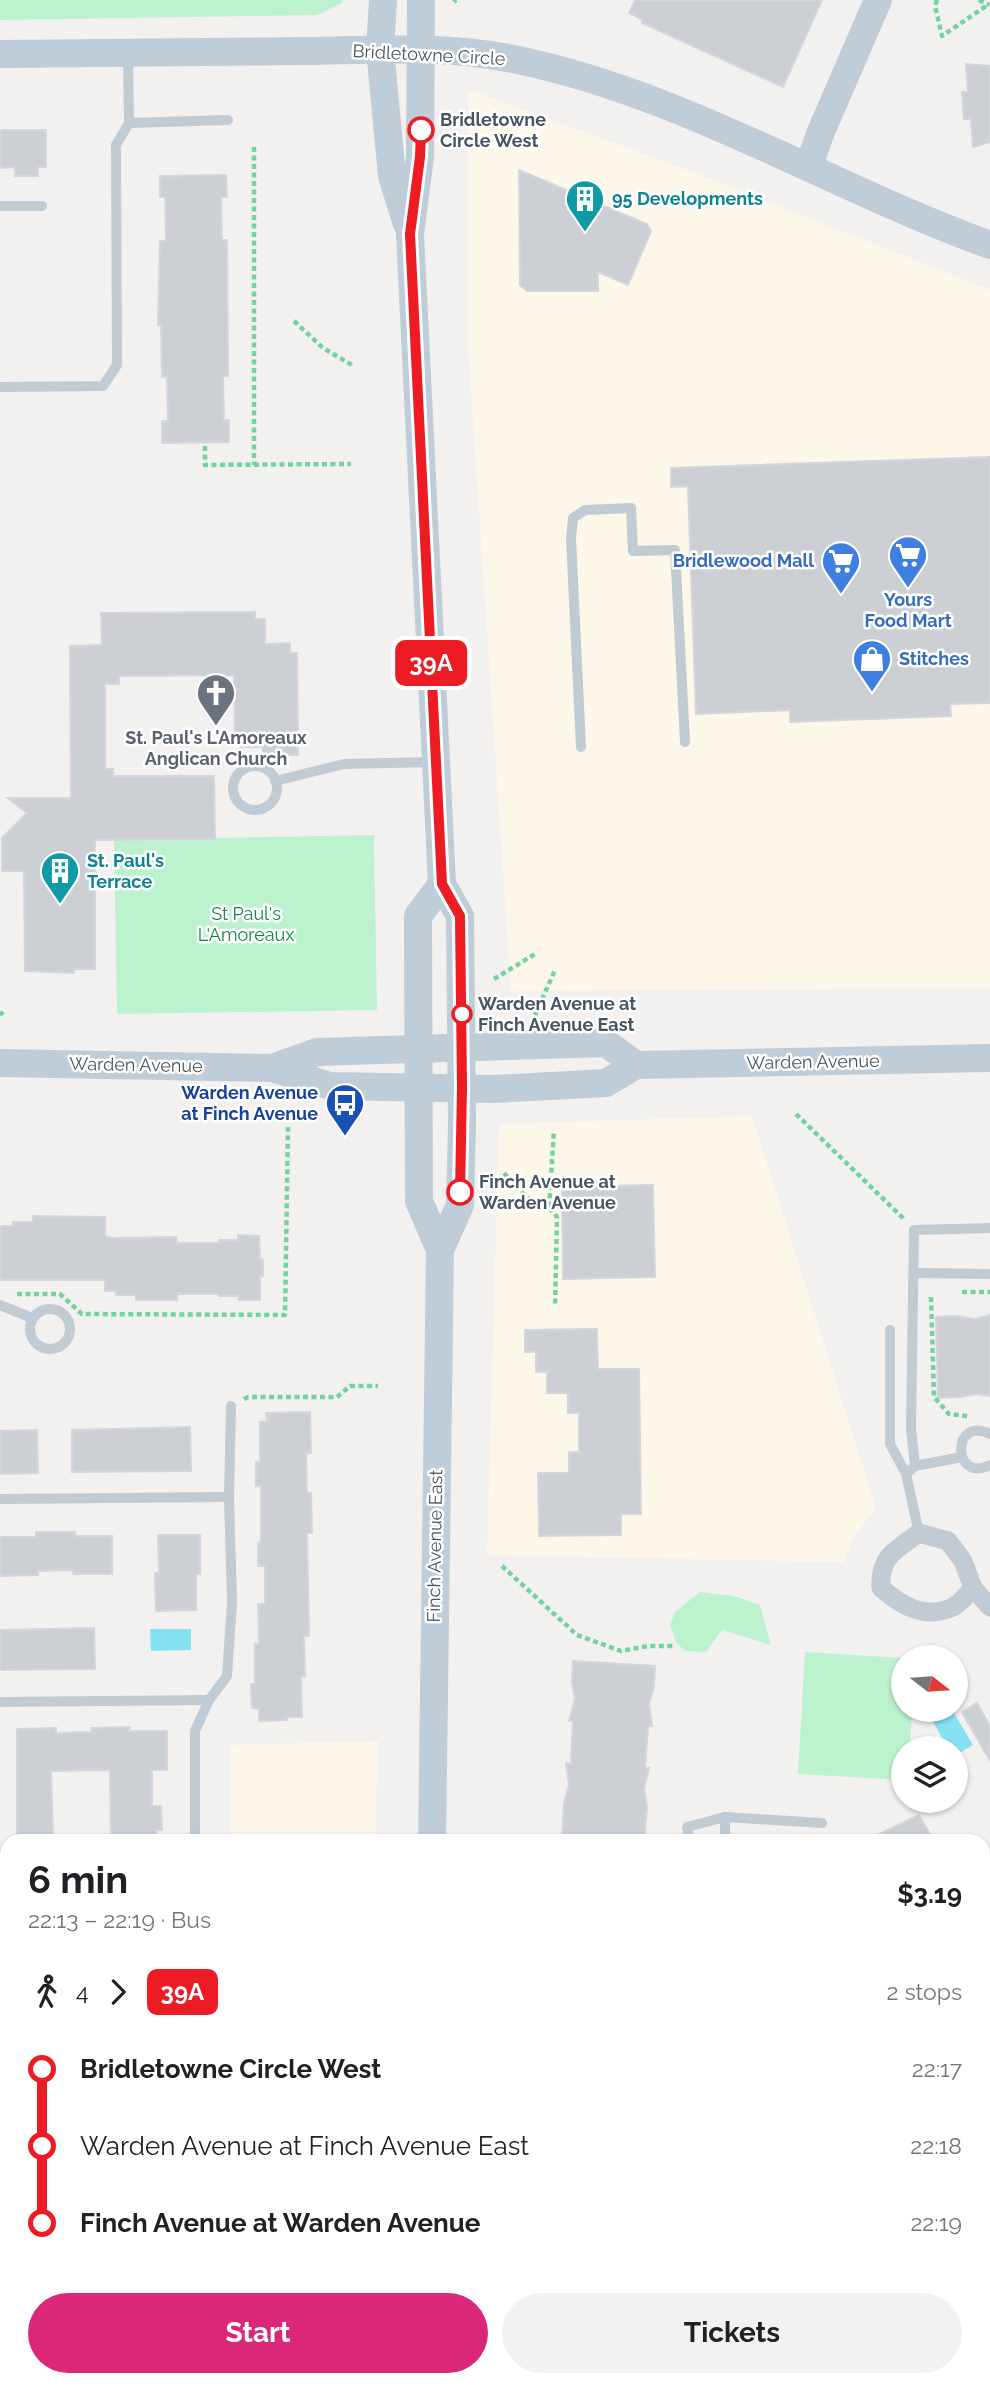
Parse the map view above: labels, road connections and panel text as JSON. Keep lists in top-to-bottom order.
{
  "streets": {
    "main road": ["Bridletowne Circle", "Warden Avenue", "Finch Avenue East"]
  },
  "crossings": [
    ["Bridletowne Circle", "Finch Avenue East"],
    ["Warden Avenue", "Finch Avenue East"]
  ],
  "parks": ["St Paul's L'Amoreaux"],
  "places": {
    "other": ["Bridletowne Circle West", "Warden Avenue at Finch Avenue East", "Finch Avenue at Warden Avenue"],
    "building": ["95 Developments", "St. Paul's Terrace"],
    "supermarket": ["Yours Food Mart", "Bridlewood Mall"],
    "shop": ["Stitches"],
    "church": ["St. Paul's L'Amoreaux Anglican Church"],
    "bus stop": ["Warden Avenue at Finch Avenue"]
  },
  "lines": ["bus line 39A"],
  "north": "right",
  "page": {
    "on_map": "39A",
    "heading": ["6 min", "22:13 – 22:19 · Bus", "$3.19"],
    "legs": ["4", "39A", "2 stops"],
    "list": [
      {
        "name": "Bridletowne Circle West",
        "value": "22:17"
      },
      {
        "name": "Warden Avenue at Finch Avenue East",
        "value": "22:18"
      },
      {
        "name": "Finch Avenue at Warden Avenue",
        "value": "22:19"
      }
    ],
    "buttons": ["Start", "Tickets"]
  }
}
